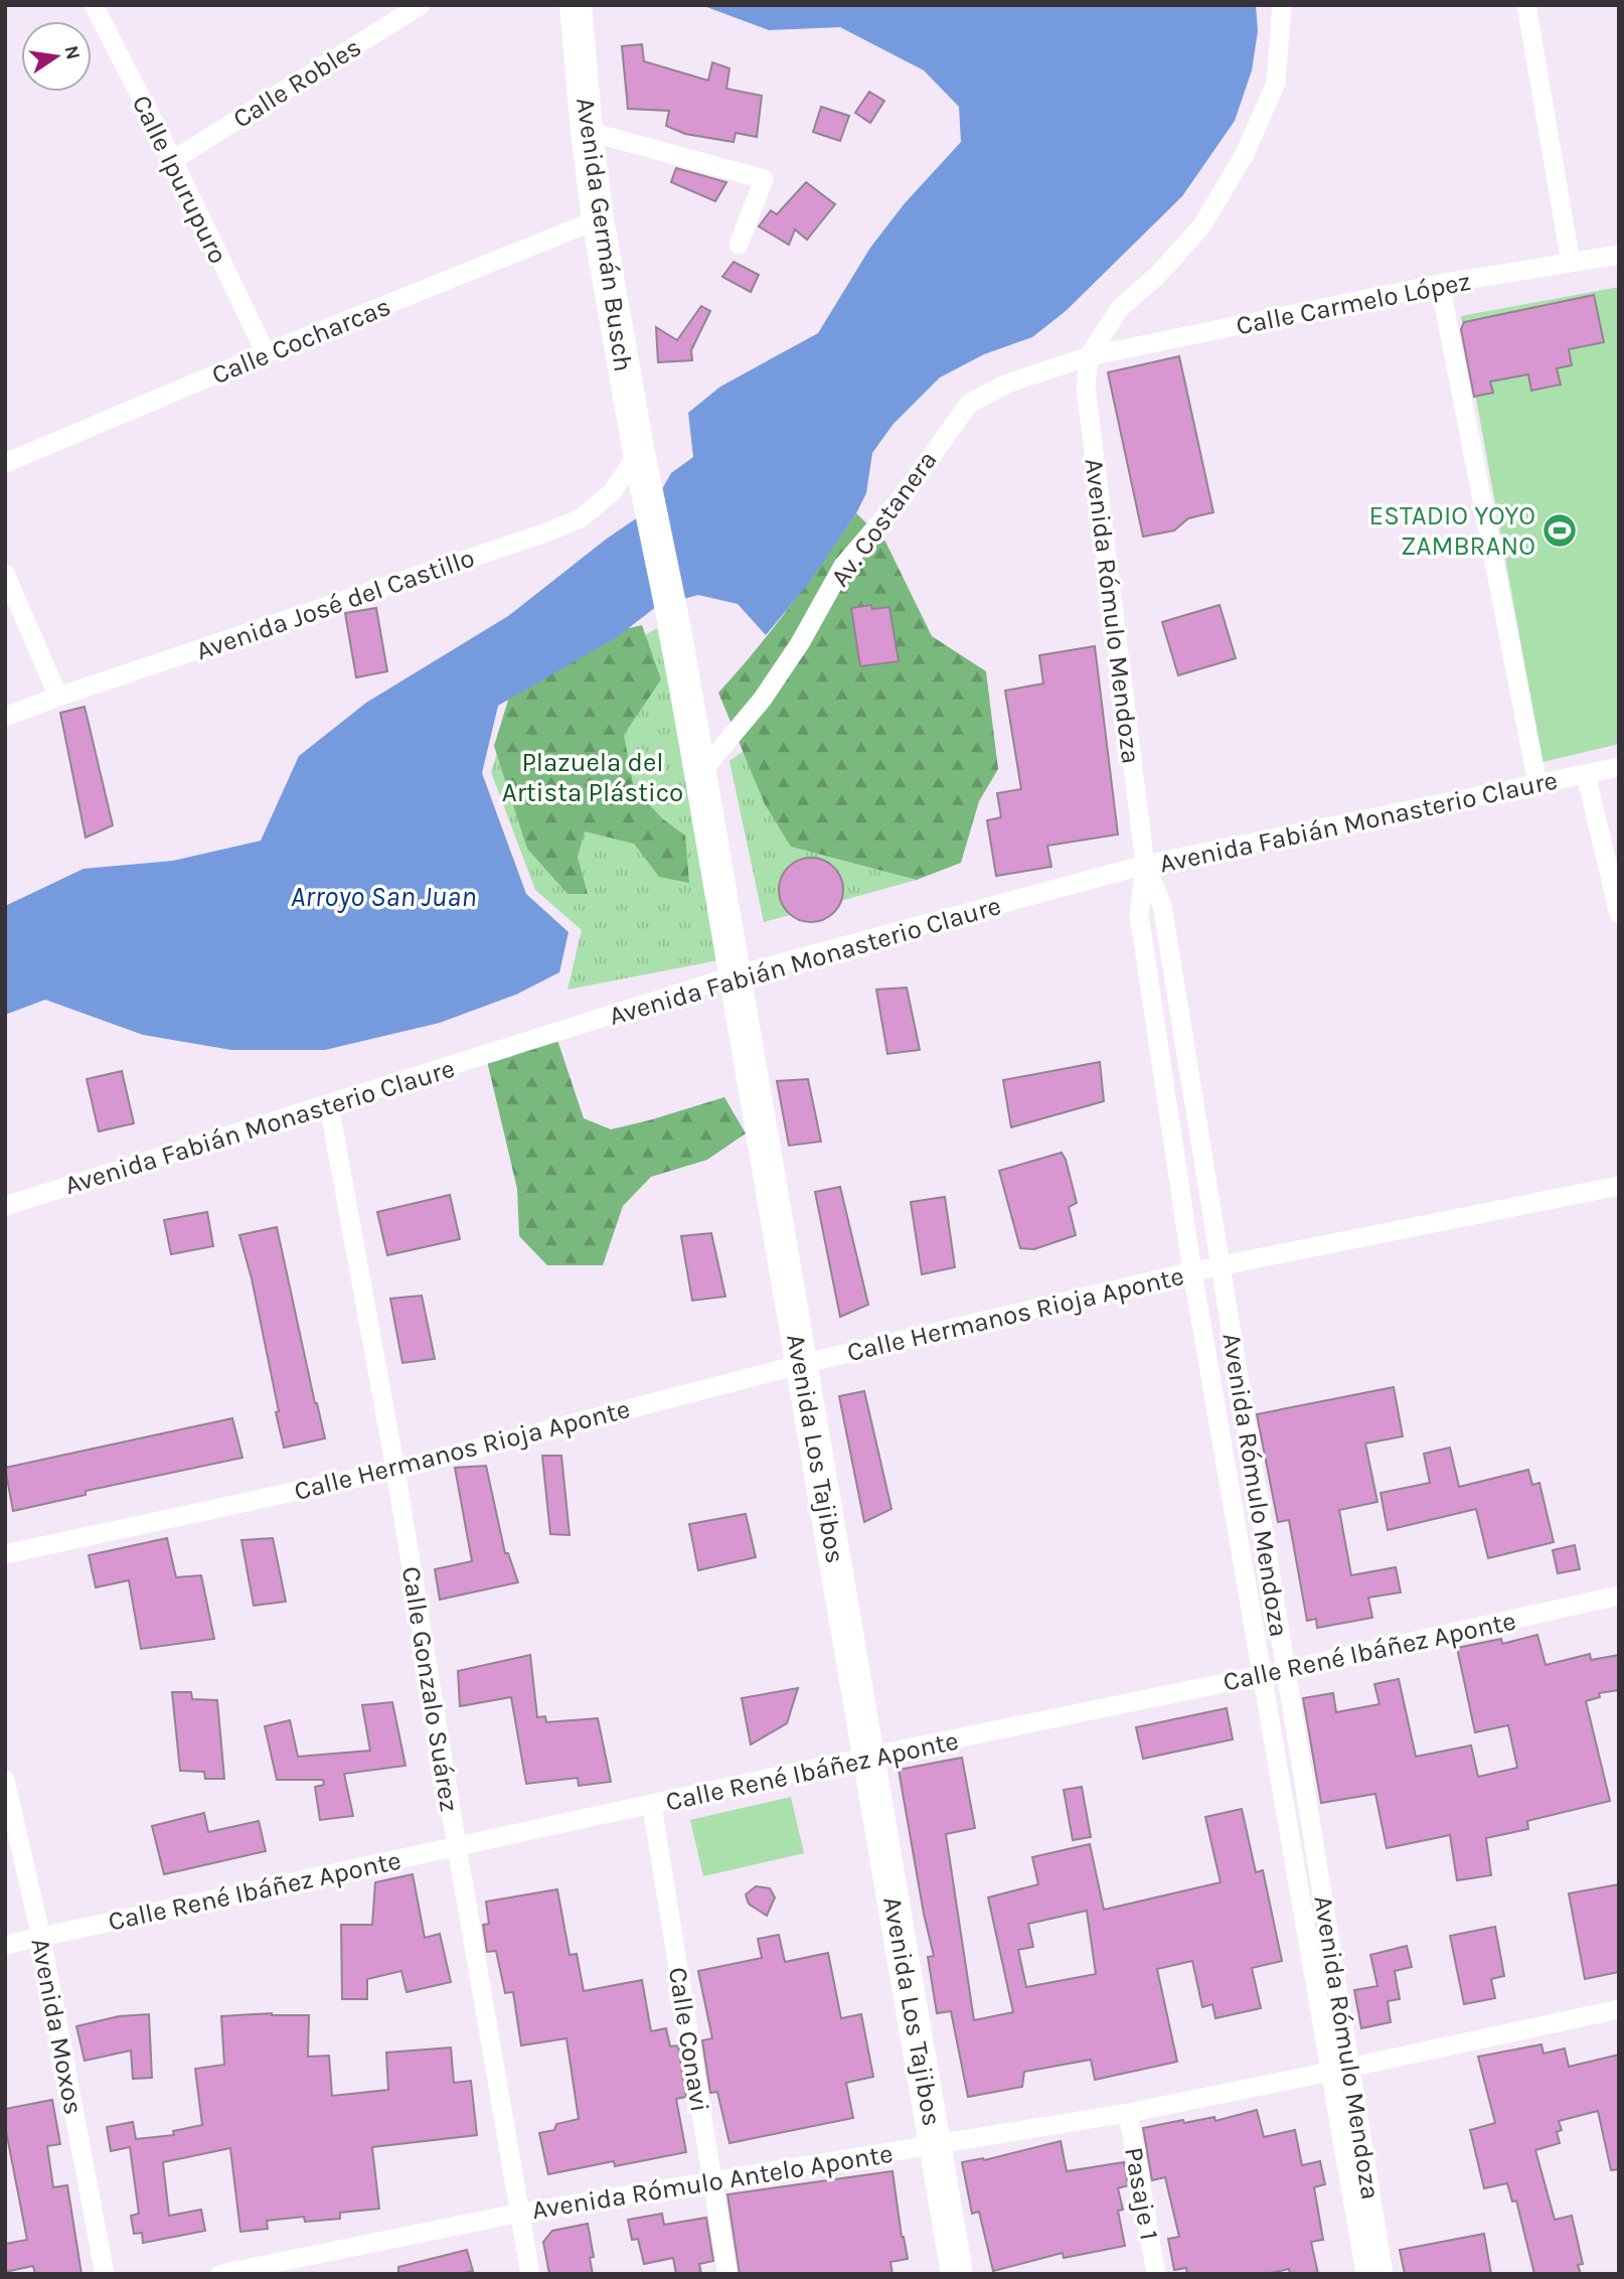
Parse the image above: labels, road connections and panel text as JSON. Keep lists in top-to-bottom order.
{
  "streets": {
    "main road": ["Avenida Germán Busch", "Avenida Los Tajibos"],
    "street": [
      "Calle Robles",
      "Calle Ipurupuro",
      "Calle Carmelo López",
      "Calle Cocharcas",
      "Av. Costanera",
      "Avenida José del Castillo",
      "Avenida Rómulo Mendoza",
      "Avenida Fabián Monasterio Claure",
      "Calle Hermanos Rioja Aponte",
      "Calle René Ibáñez Aponte",
      "Calle Gonzalo Suárez",
      "Avenida Moxos",
      "Calle Conavi",
      "Avenida Rómulo Antelo Aponte",
      "Pasaje 1"
    ]
  },
  "crossings": [
    ["Calle Robles", "Calle Ipurupuro"],
    ["Calle Ipurupuro", "Calle Cocharcas"],
    ["Avenida Germán Busch", "Calle Cocharcas"],
    ["Avenida Germán Busch", "Avenida José del Castillo"],
    ["Avenida Germán Busch", "Avenida Los Tajibos"],
    ["Calle Carmelo López", "Av. Costanera"],
    ["Calle Carmelo López", "Avenida Rómulo Mendoza"],
    ["Av. Costanera", "Avenida Rómulo Mendoza"],
    ["Av. Costanera", "Avenida Los Tajibos"],
    ["Avenida Rómulo Mendoza", "Avenida Fabián Monasterio Claure"],
    ["Avenida Rómulo Mendoza", "Calle Hermanos Rioja Aponte"],
    ["Avenida Rómulo Mendoza", "Calle René Ibáñez Aponte"],
    ["Avenida Rómulo Mendoza", "Avenida Rómulo Antelo Aponte"],
    ["Avenida Fabián Monasterio Claure", "Avenida Los Tajibos"],
    ["Avenida Fabián Monasterio Claure", "Calle Gonzalo Suárez"],
    ["Calle Hermanos Rioja Aponte", "Avenida Los Tajibos"],
    ["Calle Hermanos Rioja Aponte", "Calle Gonzalo Suárez"],
    ["Avenida Los Tajibos", "Calle René Ibáñez Aponte"],
    ["Avenida Los Tajibos", "Avenida Rómulo Antelo Aponte"],
    ["Calle René Ibáñez Aponte", "Calle Gonzalo Suárez"],
    ["Calle René Ibáñez Aponte", "Avenida Moxos"],
    ["Calle René Ibáñez Aponte", "Calle Conavi"],
    ["Calle Gonzalo Suárez", "Avenida Rómulo Antelo Aponte"],
    ["Calle Conavi", "Avenida Rómulo Antelo Aponte"],
    ["Avenida Rómulo Antelo Aponte", "Pasaje 1"]
  ],
  "water": ["Arroyo San Juan"],
  "parks": ["Plazuela del Artista Plástico"],
  "places": {
    "sports": ["ESTADIO YOYO ZAMBRANO"]
  },
  "north": "right"
}
